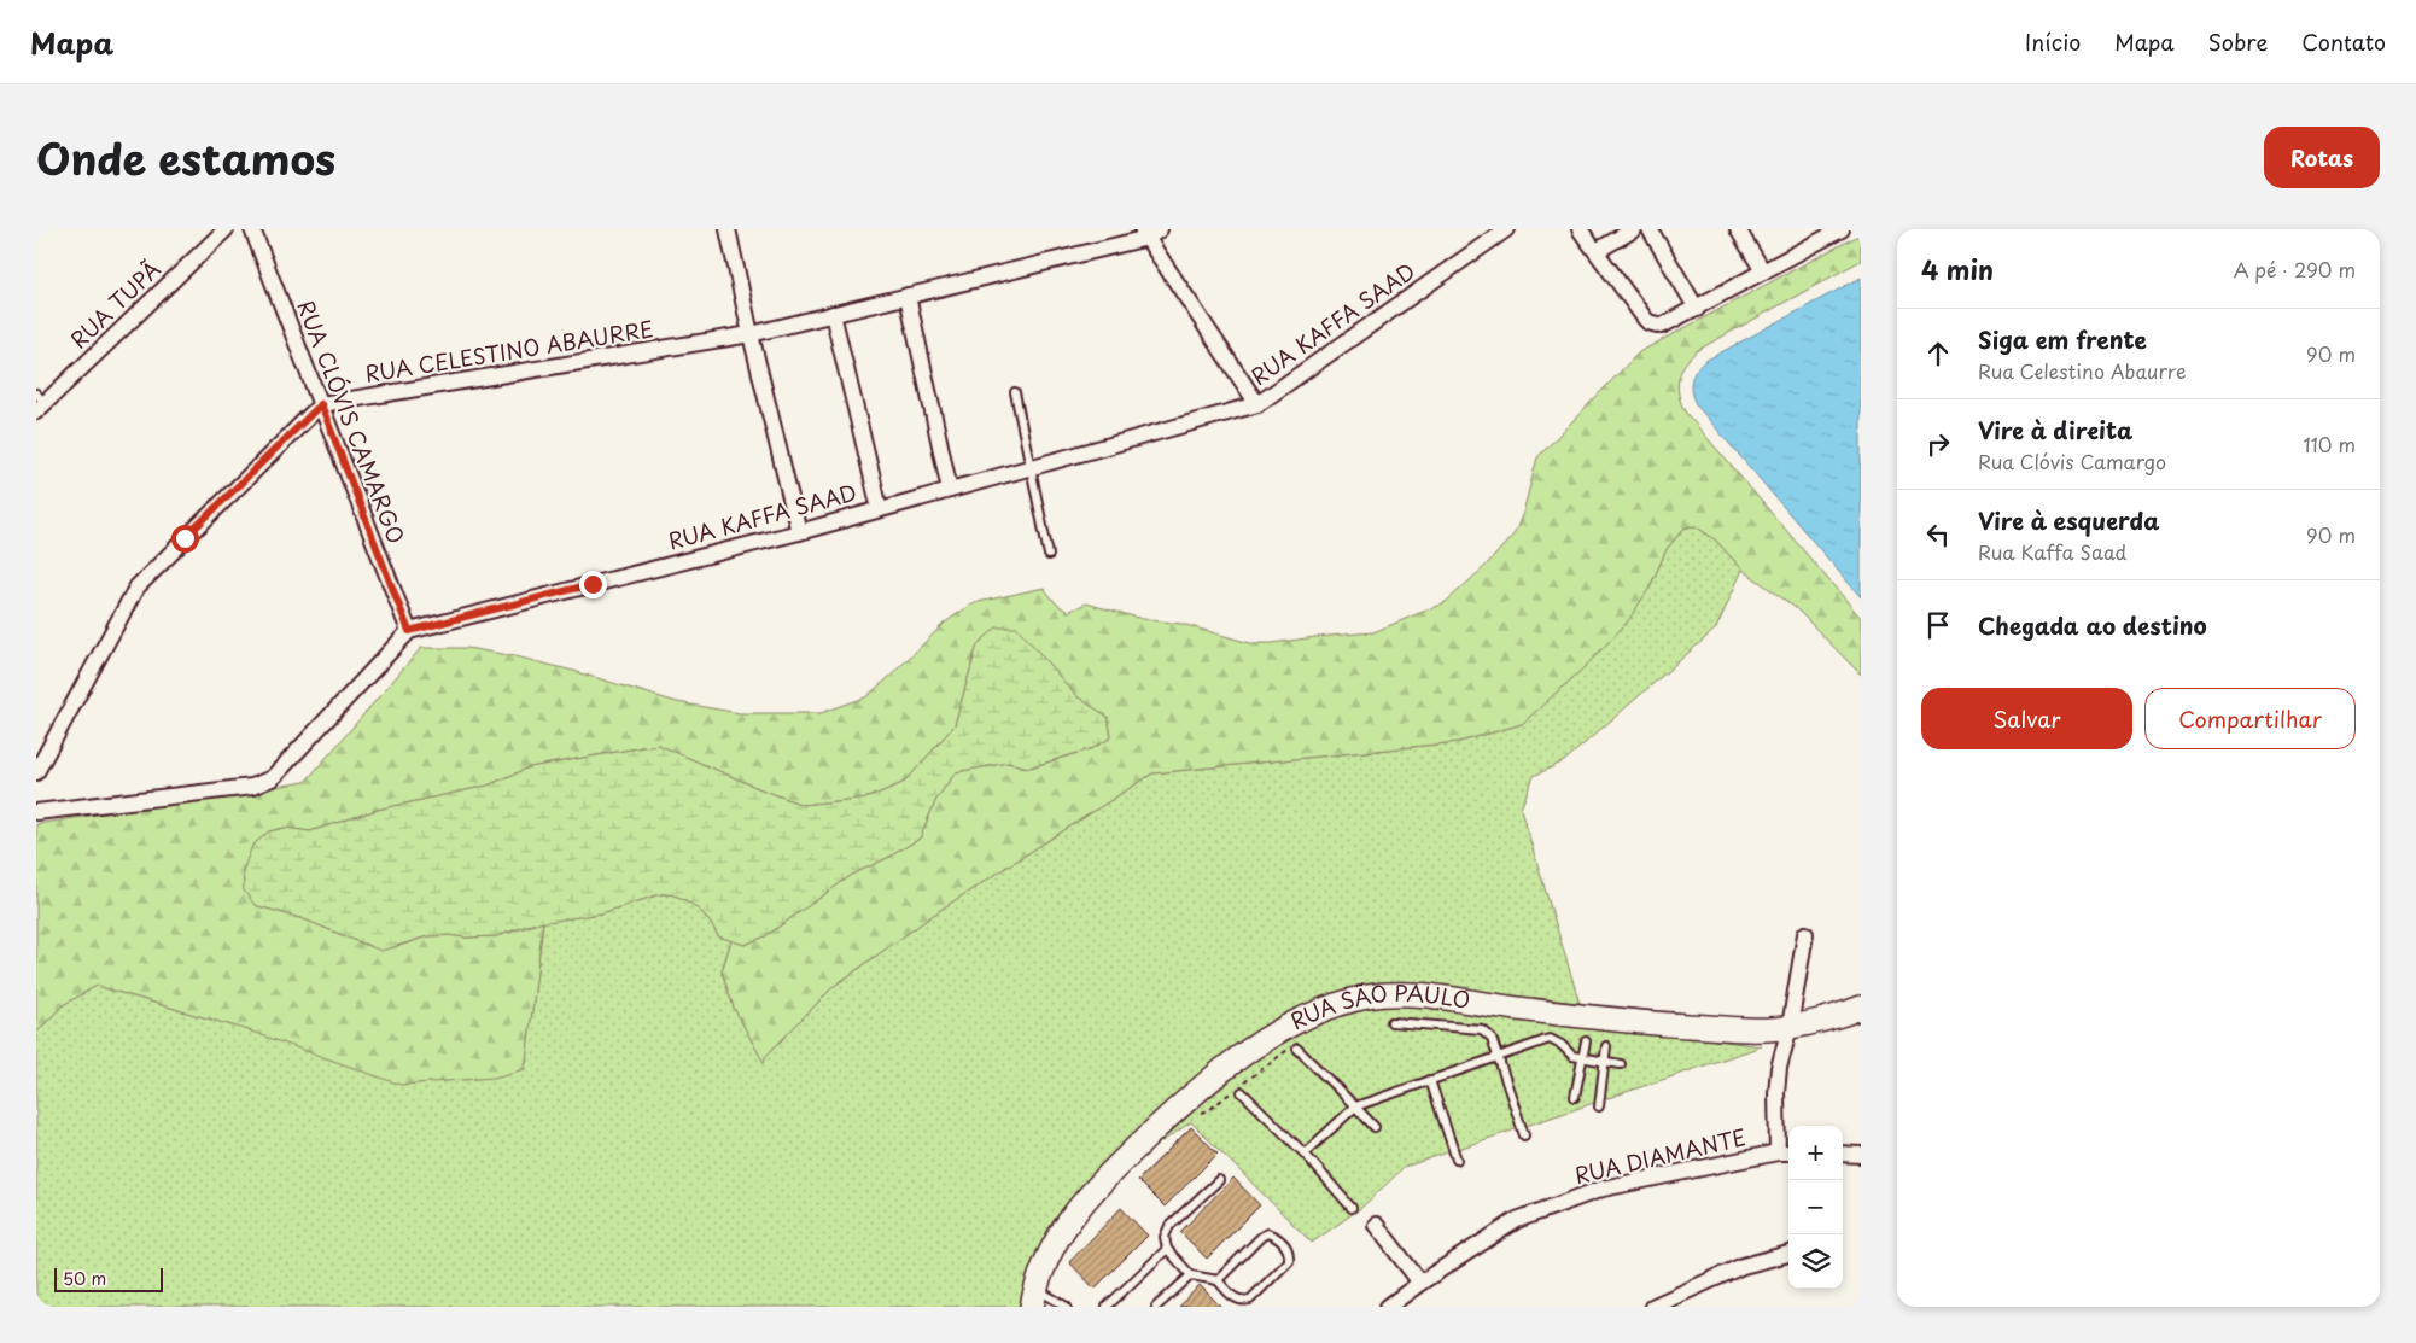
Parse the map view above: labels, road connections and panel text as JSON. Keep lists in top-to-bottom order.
{
  "streets": {
    "street": [
      "RUA TUPÃ",
      "RUA KAFFA SAAD",
      "RUA CELESTINO ABAURRE",
      "RUA CLÓVIS CAMARGO",
      "RUA SÃO PAULO",
      "RUA DIAMANTE"
    ]
  },
  "crossings": [
    ["RUA KAFFA SAAD", "RUA CLÓVIS CAMARGO"],
    ["RUA CELESTINO ABAURRE", "RUA CLÓVIS CAMARGO"]
  ],
  "scale_bar": "50 m",
  "page": {
    "header": "Mapa",
    "nav": [
      "Início",
      "Mapa",
      "Sobre",
      "Contato"
    ],
    "title": "Onde estamos",
    "buttons": [
      "Rotas",
      ["Salvar", "Compartilhar"]
    ],
    "heading": ["4 min", "A pé · 290 m"],
    "list": [
      ["Siga em frente", "Rua Celestino Abaurre", "90 m"],
      ["Vire à direita", "Rua Clóvis Camargo", "110 m"],
      ["Vire à esquerda", "Rua Kaffa Saad", "90 m"],
      "Chegada ao destino"
    ],
    "map_buttons": ["+", "−"],
    "scale": "50 m"
  }
}
